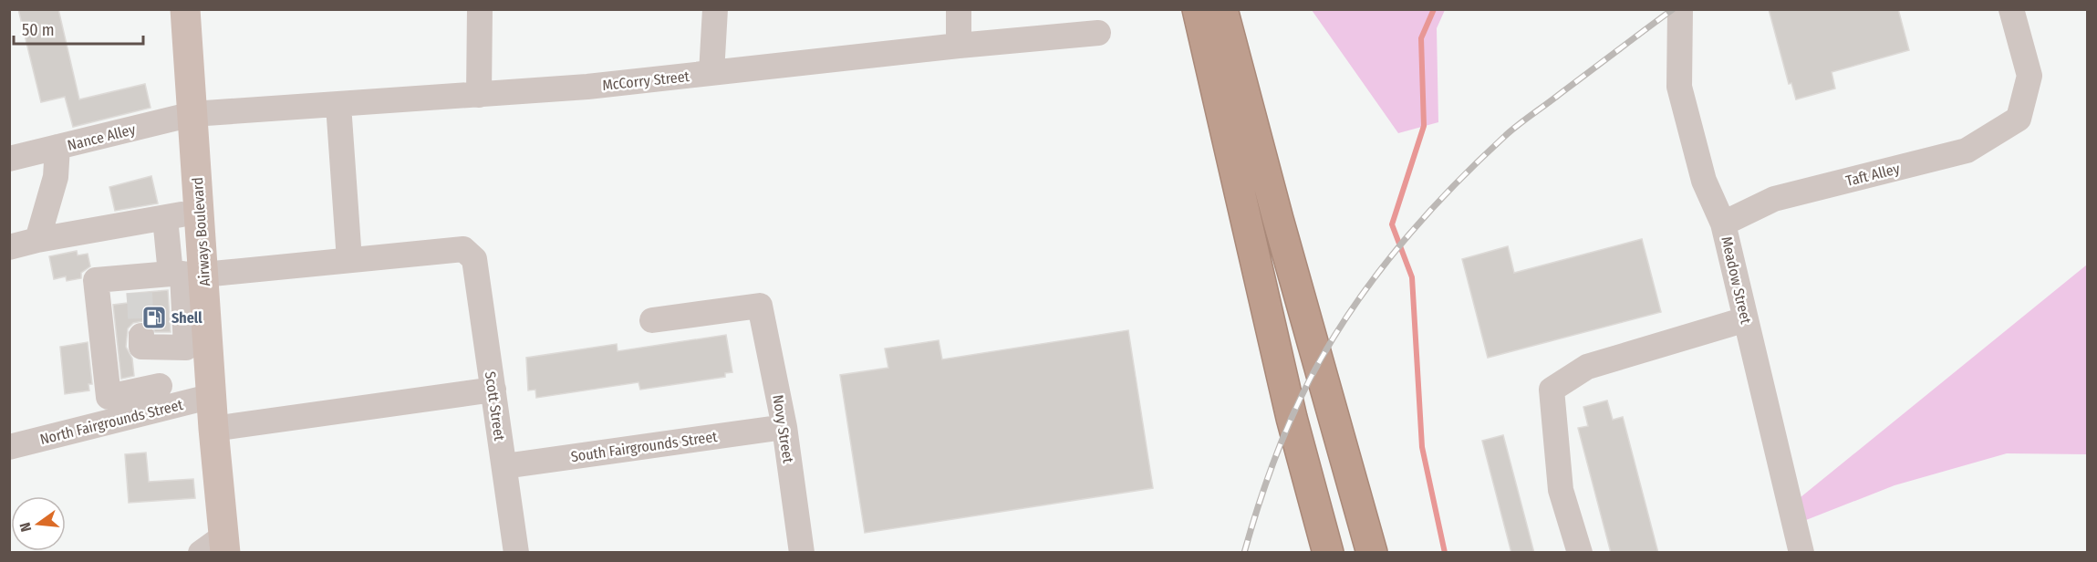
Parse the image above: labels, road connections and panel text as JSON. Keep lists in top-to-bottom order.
{
  "streets": {
    "main road": ["Airways Boulevard"],
    "street": [
      "McCorry Street",
      "Nance Alley",
      "Taft Alley",
      "Meadow Street",
      "Scott Street",
      "North Fairgrounds Street",
      "Novy Street",
      "South Fairgrounds Street"
    ]
  },
  "crossings": [
    ["McCorry Street", "Nance Alley"],
    ["McCorry Street", "Airways Boulevard"],
    ["Nance Alley", "Airways Boulevard"],
    ["Taft Alley", "Meadow Street"],
    ["Airways Boulevard", "North Fairgrounds Street"],
    ["Scott Street", "South Fairgrounds Street"],
    ["Novy Street", "South Fairgrounds Street"]
  ],
  "places": {
    "fuel station": ["Shell"]
  },
  "scale_bar": "50 m",
  "north": "left"
}
